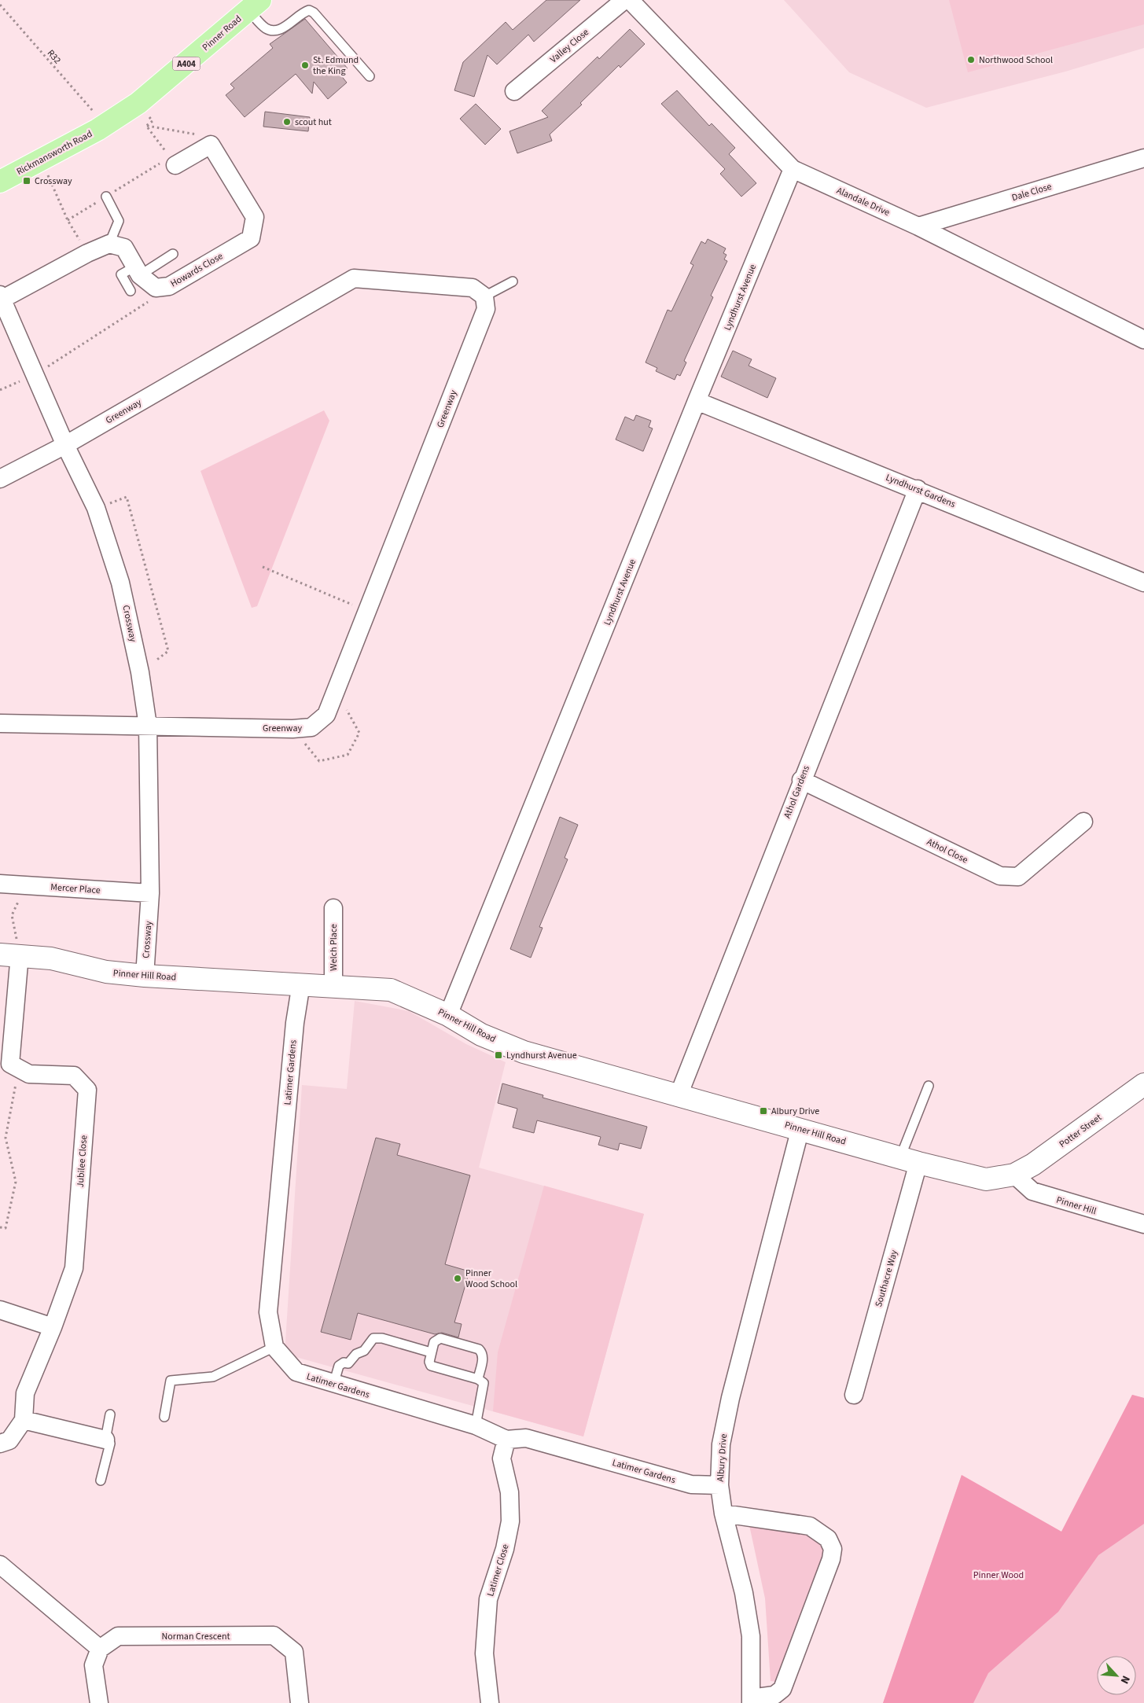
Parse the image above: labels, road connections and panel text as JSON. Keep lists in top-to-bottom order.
{
  "streets": {
    "main road": ["Pinner Road", "A404", "Rickmansworth Road"],
    "street": [
      "Valley Close",
      "Dale Close",
      "Alandale Drive",
      "Howards Close",
      "Lyndhurst Avenue",
      "Greenway",
      "Lyndhurst Gardens",
      "Crossway",
      "Athol Gardens",
      "Athol Close",
      "Mercer Place",
      "Welch Place",
      "Pinner Hill Road",
      "Latimer Gardens",
      "Potter Street",
      "Jubilee Close",
      "Pinner Hill",
      "Southacre Way",
      "Albury Drive",
      "Latimer Close",
      "Norman Crescent"
    ],
    "path": ["R32"]
  },
  "crossings": [
    ["Pinner Road", "R32"],
    ["Pinner Road", "Rickmansworth Road"],
    ["R32", "Rickmansworth Road"],
    ["Dale Close", "Alandale Drive"],
    ["Alandale Drive", "Lyndhurst Avenue"],
    ["Lyndhurst Avenue", "Lyndhurst Gardens"],
    ["Lyndhurst Avenue", "Pinner Hill Road"],
    ["Greenway", "Crossway"],
    ["Lyndhurst Gardens", "Athol Gardens"],
    ["Crossway", "Mercer Place"],
    ["Crossway", "Pinner Hill Road"],
    ["Athol Gardens", "Athol Close"],
    ["Athol Gardens", "Pinner Hill Road"],
    ["Welch Place", "Pinner Hill Road"],
    ["Pinner Hill Road", "Latimer Gardens"],
    ["Pinner Hill Road", "Potter Street"],
    ["Pinner Hill Road", "Pinner Hill"],
    ["Pinner Hill Road", "Southacre Way"],
    ["Pinner Hill Road", "Albury Drive"],
    ["Latimer Gardens", "Albury Drive"],
    ["Latimer Gardens", "Latimer Close"],
    ["Potter Street", "Pinner Hill"]
  ],
  "parks": ["Pinner Wood"],
  "places": {
    "other": [
      "Northwood School",
      "St. Edmund the King",
      "scout hut",
      "Pinner Wood School"
    ],
    "transit": ["Crossway", "Lyndhurst Avenue", "Albury Drive"]
  },
  "north": "bottom right"
}
